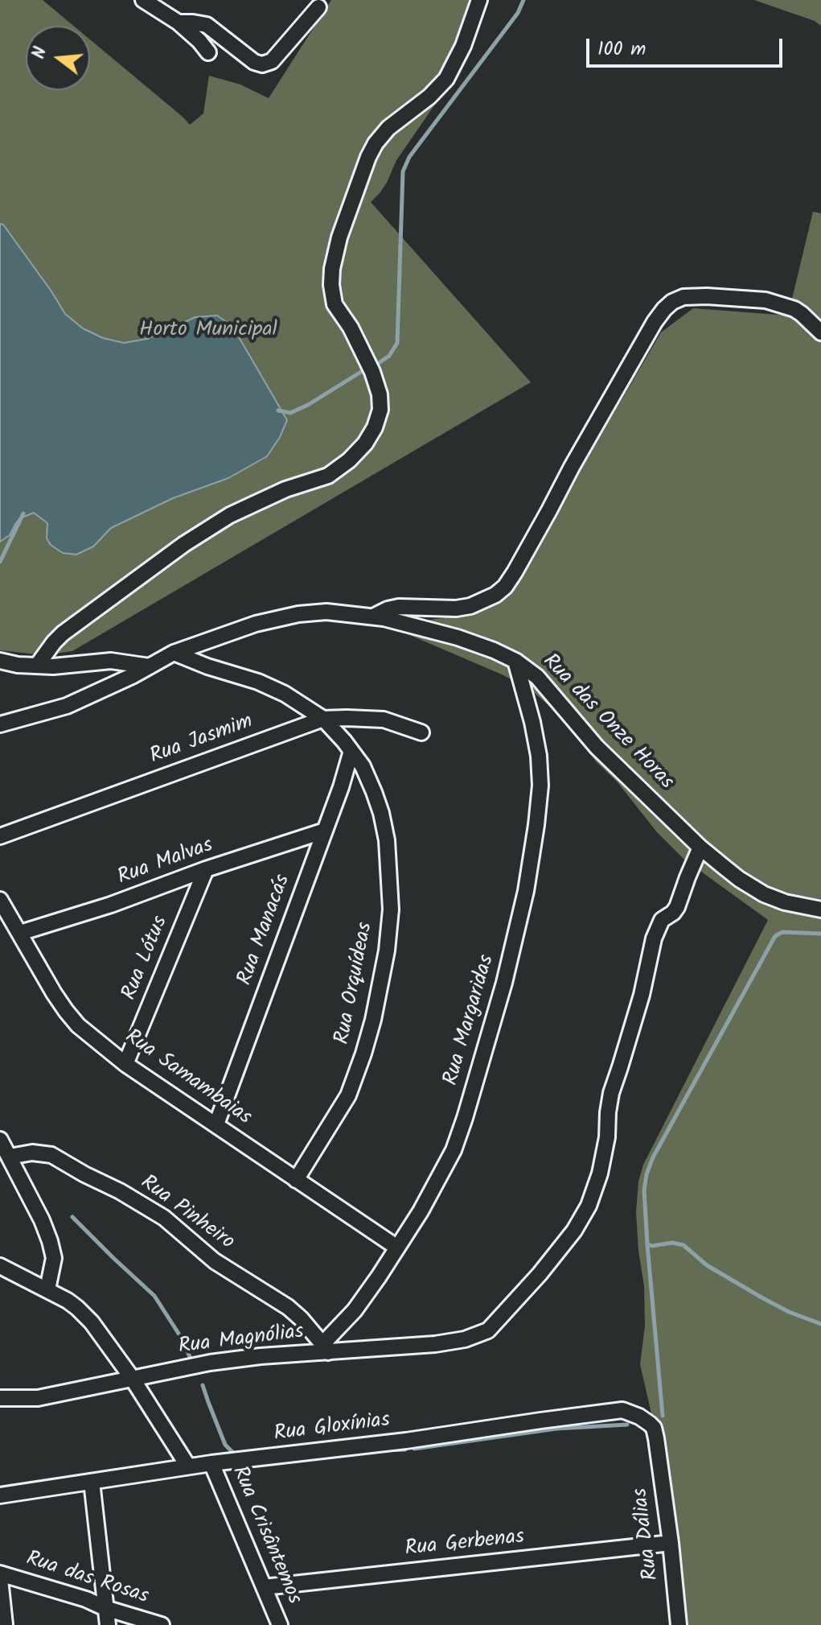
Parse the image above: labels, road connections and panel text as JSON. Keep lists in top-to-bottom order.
{
  "streets": {
    "street": [
      "Rua das Onze Horas",
      "Rua Jasmim",
      "Rua Malvas",
      "Rua Manacás",
      "Rua Lótus",
      "Rua Orquídeas",
      "Rua Margaridas",
      "Rua Samambaias",
      "Rua Pinheiro",
      "Rua Magnólias",
      "Rua Gloxínias",
      "Rua Dálias",
      "Rua Crisântemos",
      "Rua Gerbenas",
      "Rua das Rosas"
    ]
  },
  "crossings": [
    ["Rua das Onze Horas", "Rua Orquídeas"],
    ["Rua das Onze Horas", "Rua Margaridas"],
    ["Rua das Onze Horas", "Rua Magnólias"],
    ["Rua Jasmim", "Rua Orquídeas"],
    ["Rua Malvas", "Rua Manacás"],
    ["Rua Malvas", "Rua Lótus"],
    ["Rua Malvas", "Rua Samambaias"],
    ["Rua Manacás", "Rua Orquídeas"],
    ["Rua Manacás", "Rua Samambaias"],
    ["Rua Lótus", "Rua Samambaias"],
    ["Rua Orquídeas", "Rua Samambaias"],
    ["Rua Margaridas", "Rua Samambaias"],
    ["Rua Margaridas", "Rua Pinheiro"],
    ["Rua Margaridas", "Rua Magnólias"],
    ["Rua Pinheiro", "Rua Magnólias"],
    ["Rua Gloxínias", "Rua Dálias"],
    ["Rua Gloxínias", "Rua Crisântemos"],
    ["Rua Dálias", "Rua Gerbenas"],
    ["Rua Crisântemos", "Rua Gerbenas"]
  ],
  "parks": ["Horto Municipal"],
  "scale_bar": "100 m",
  "north": "left"
}
